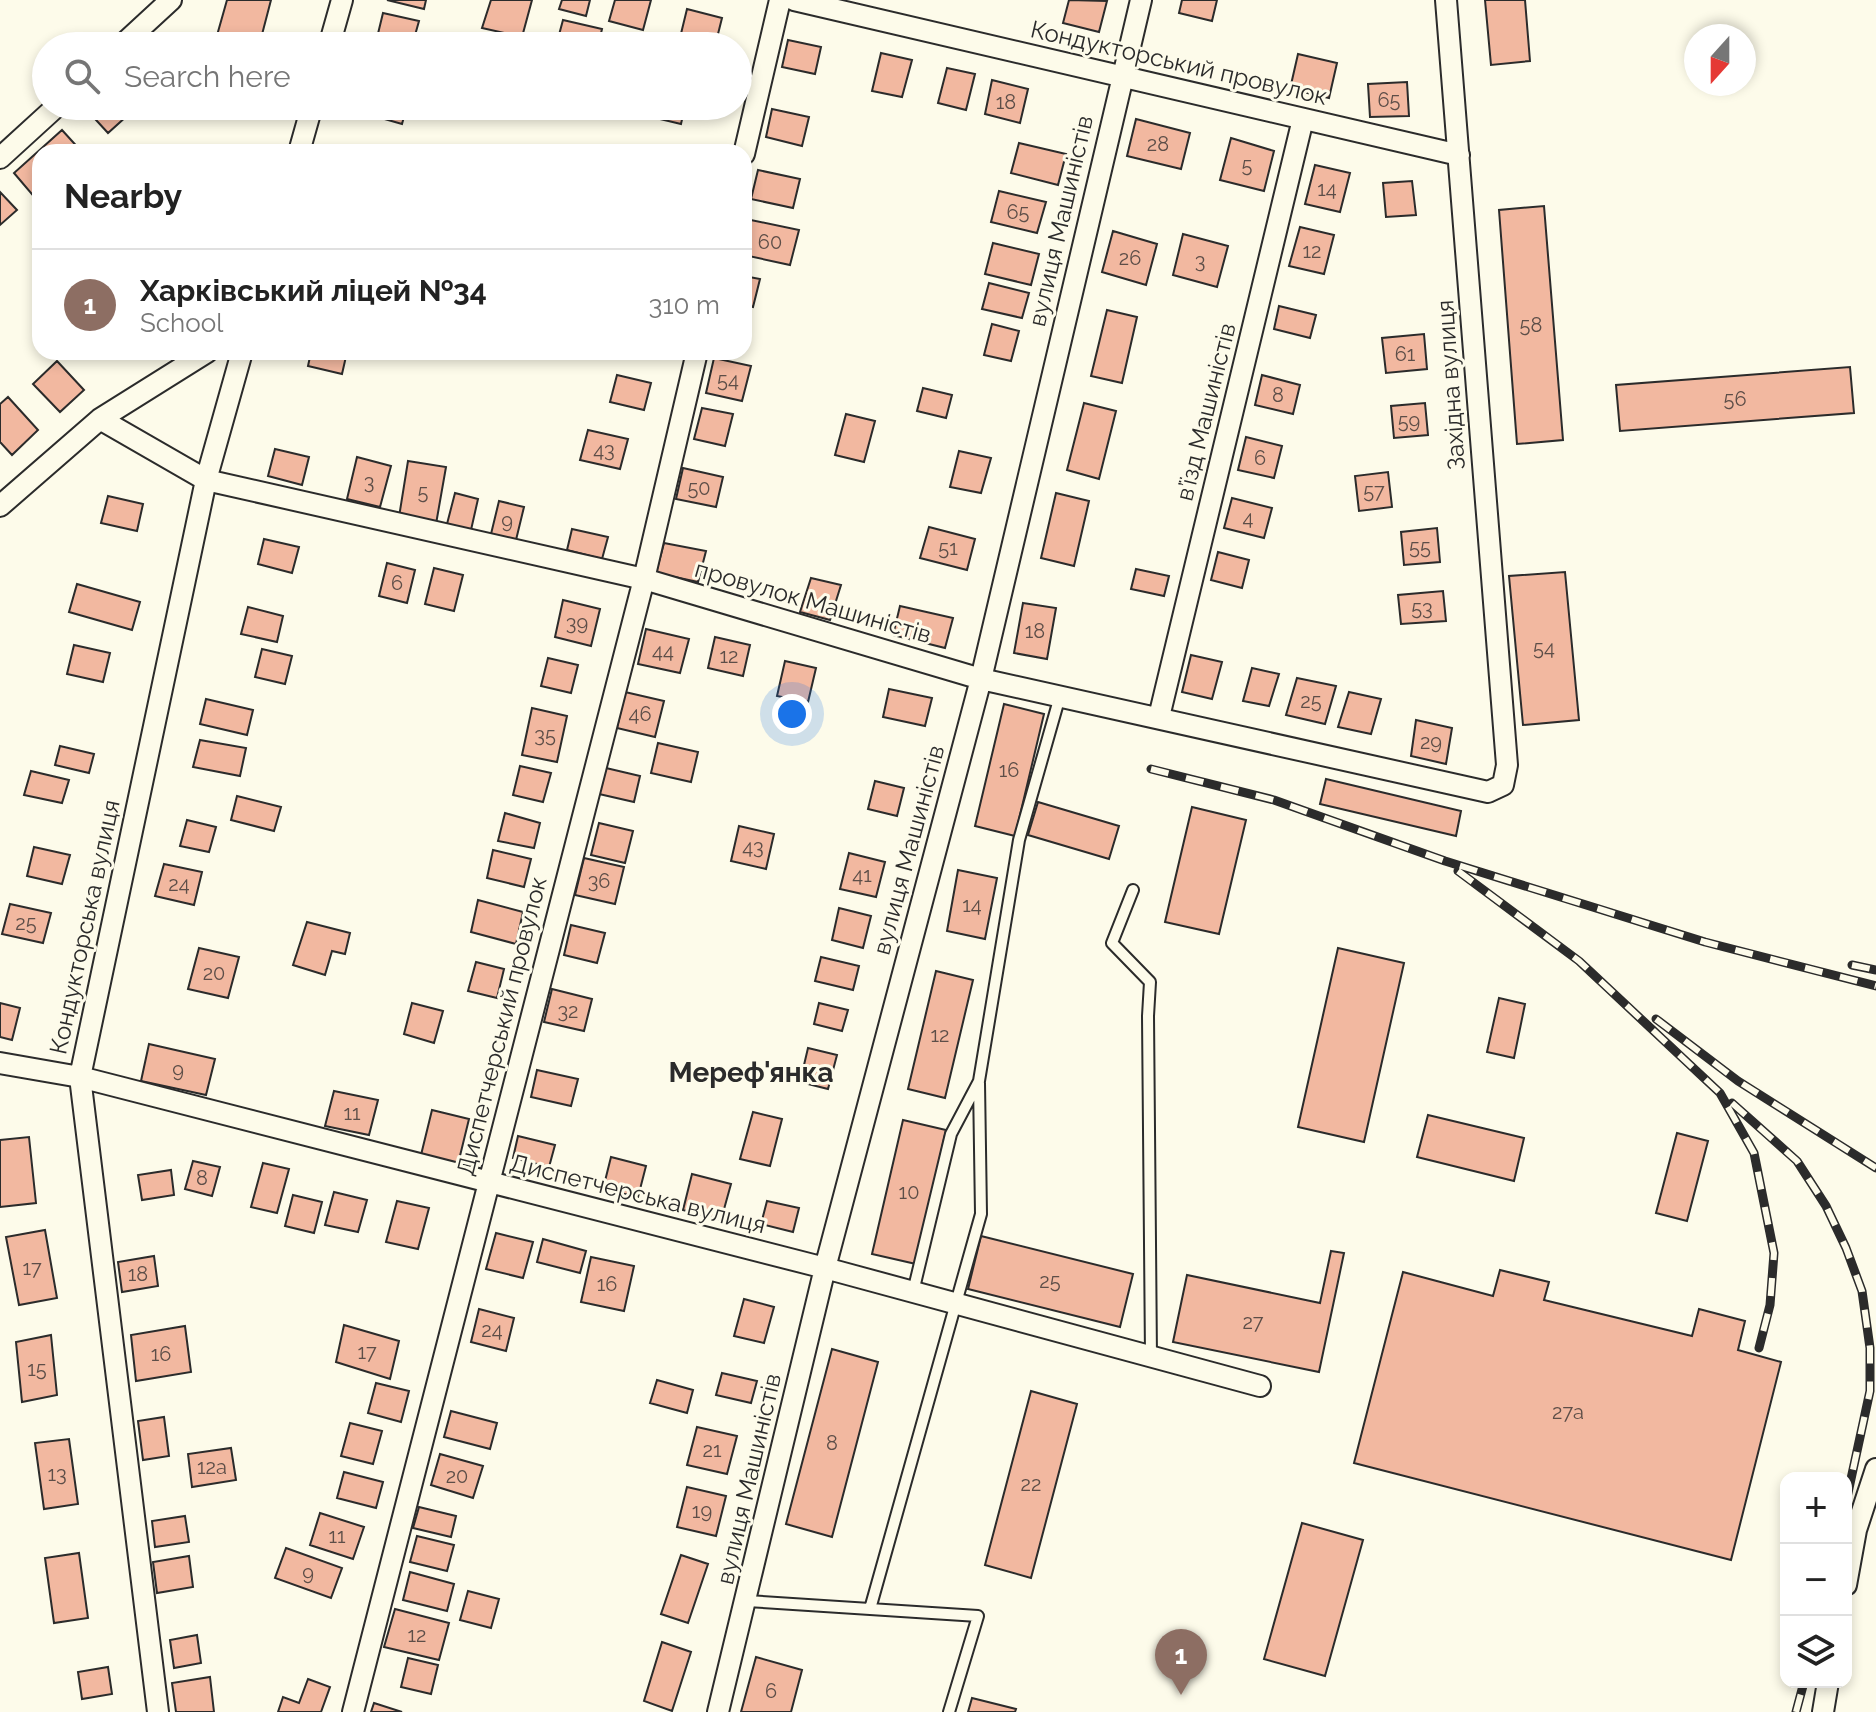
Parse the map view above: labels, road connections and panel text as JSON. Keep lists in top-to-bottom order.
{
  "streets": {
    "street": [
      "Кондукторський провулок",
      "вулиця Машиністів",
      "Західна вулиця",
      "в’їзд Машиністів",
      "провулок Машиністів",
      "Кондукторська вулиця",
      "Диспетчерський провулок",
      "Диспетчерська вулиця"
    ]
  },
  "crossings": [
    ["Кондукторський провулок", "вулиця Машиністів"],
    ["Кондукторський провулок", "Західна вулиця"],
    ["Кондукторський провулок", "в’їзд Машиністів"],
    ["вулиця Машиністів", "провулок Машиністів"],
    ["вулиця Машиністів", "Диспетчерська вулиця"],
    ["Західна вулиця", "провулок Машиністів"],
    ["в’їзд Машиністів", "провулок Машиністів"],
    ["провулок Машиністів", "Кондукторська вулиця"],
    ["провулок Машиністів", "Диспетчерський провулок"],
    ["Кондукторська вулиця", "Диспетчерська вулиця"],
    ["Диспетчерський провулок", "Диспетчерська вулиця"]
  ],
  "districts": ["Мереф'янка"],
  "house_numbers": [
    "65",
    "18",
    "28",
    "5",
    "14",
    "65",
    "60",
    "12",
    "26",
    "3",
    "58",
    "61",
    "54",
    "8",
    "56",
    "59",
    "43",
    "6",
    "3",
    "50",
    "57",
    "5",
    "4",
    "9",
    "55",
    "51",
    "6",
    "53",
    "39",
    "18",
    "54",
    "44",
    "12",
    "25",
    "46",
    "35",
    "29",
    "16",
    "43",
    "41",
    "36",
    "24",
    "14",
    "25",
    "20",
    "32",
    "12",
    "9",
    "11",
    "8",
    "10",
    "17",
    "18",
    "25",
    "16",
    "27",
    "24",
    "17",
    "16",
    "15",
    "27а",
    "8",
    "21",
    "12а",
    "13",
    "20",
    "22",
    "19",
    "11",
    "9",
    "12",
    "6"
  ],
  "north": "bottom",
  "page": {
    "search": "Search here",
    "heading": "Nearby",
    "list": [
      {
        "mark": "1",
        "name": "Харківський ліцей №34",
        "note": "School",
        "value": "310 m"
      }
    ],
    "map_buttons": ["+", "−"],
    "pins": "1"
  }
}
